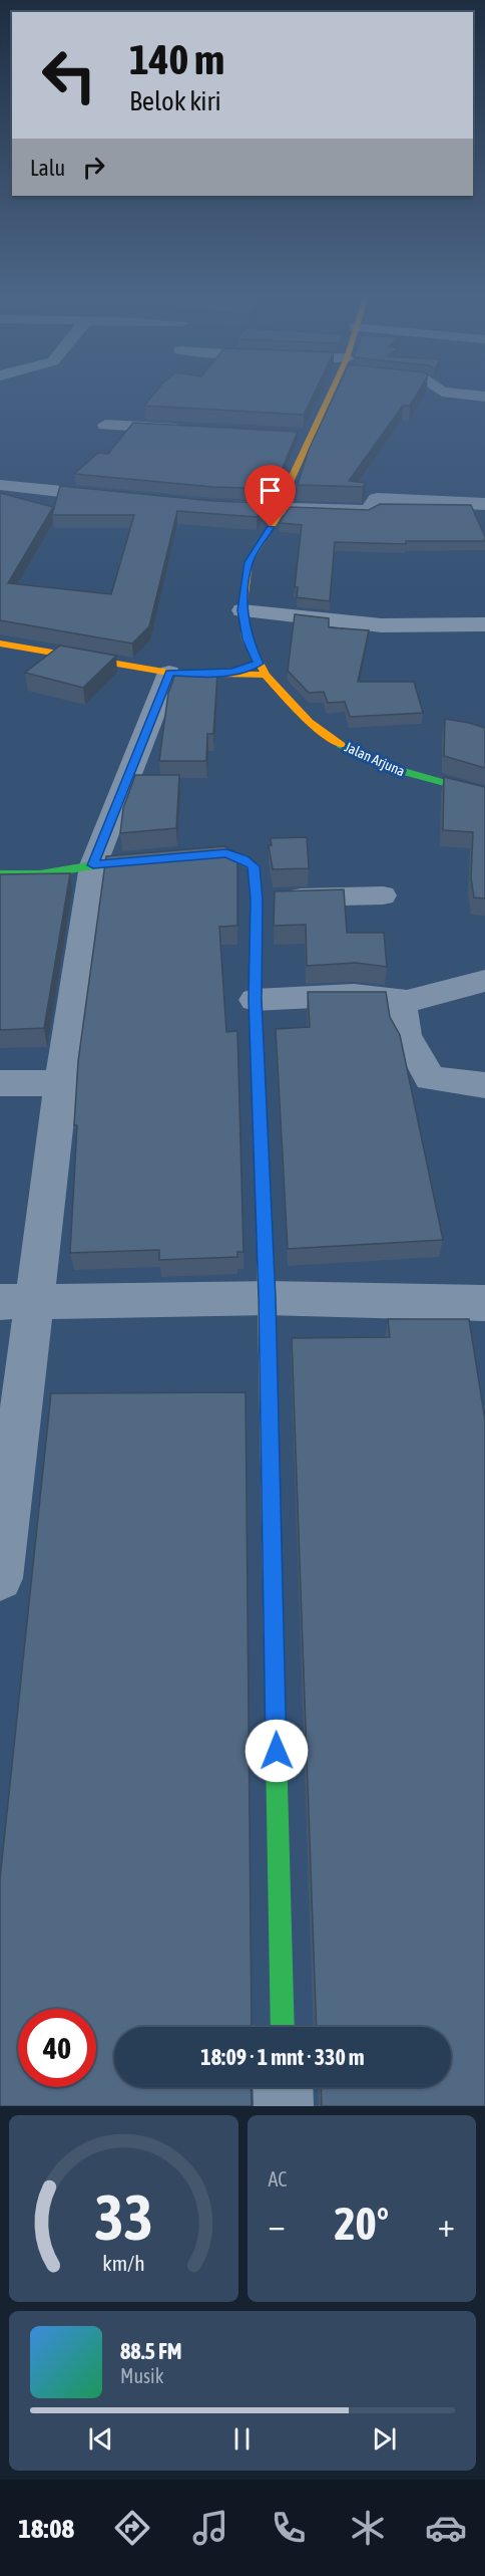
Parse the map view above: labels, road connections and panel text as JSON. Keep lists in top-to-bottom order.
{
  "streets": {
    "street": ["Jalan Arjuna"]
  },
  "page": {
    "turn": ["140 m", "Belok kiri"],
    "then": "Lalu",
    "limit": "40",
    "trip": "18:09 · 1 mnt · 330 m",
    "tile": "AC",
    "heat": ["−", "20°", "+"],
    "song": ["88.5 FM", "Musik"],
    "tabs": "18:08",
    "gauge": ["33", "km/h"]
  }
}
